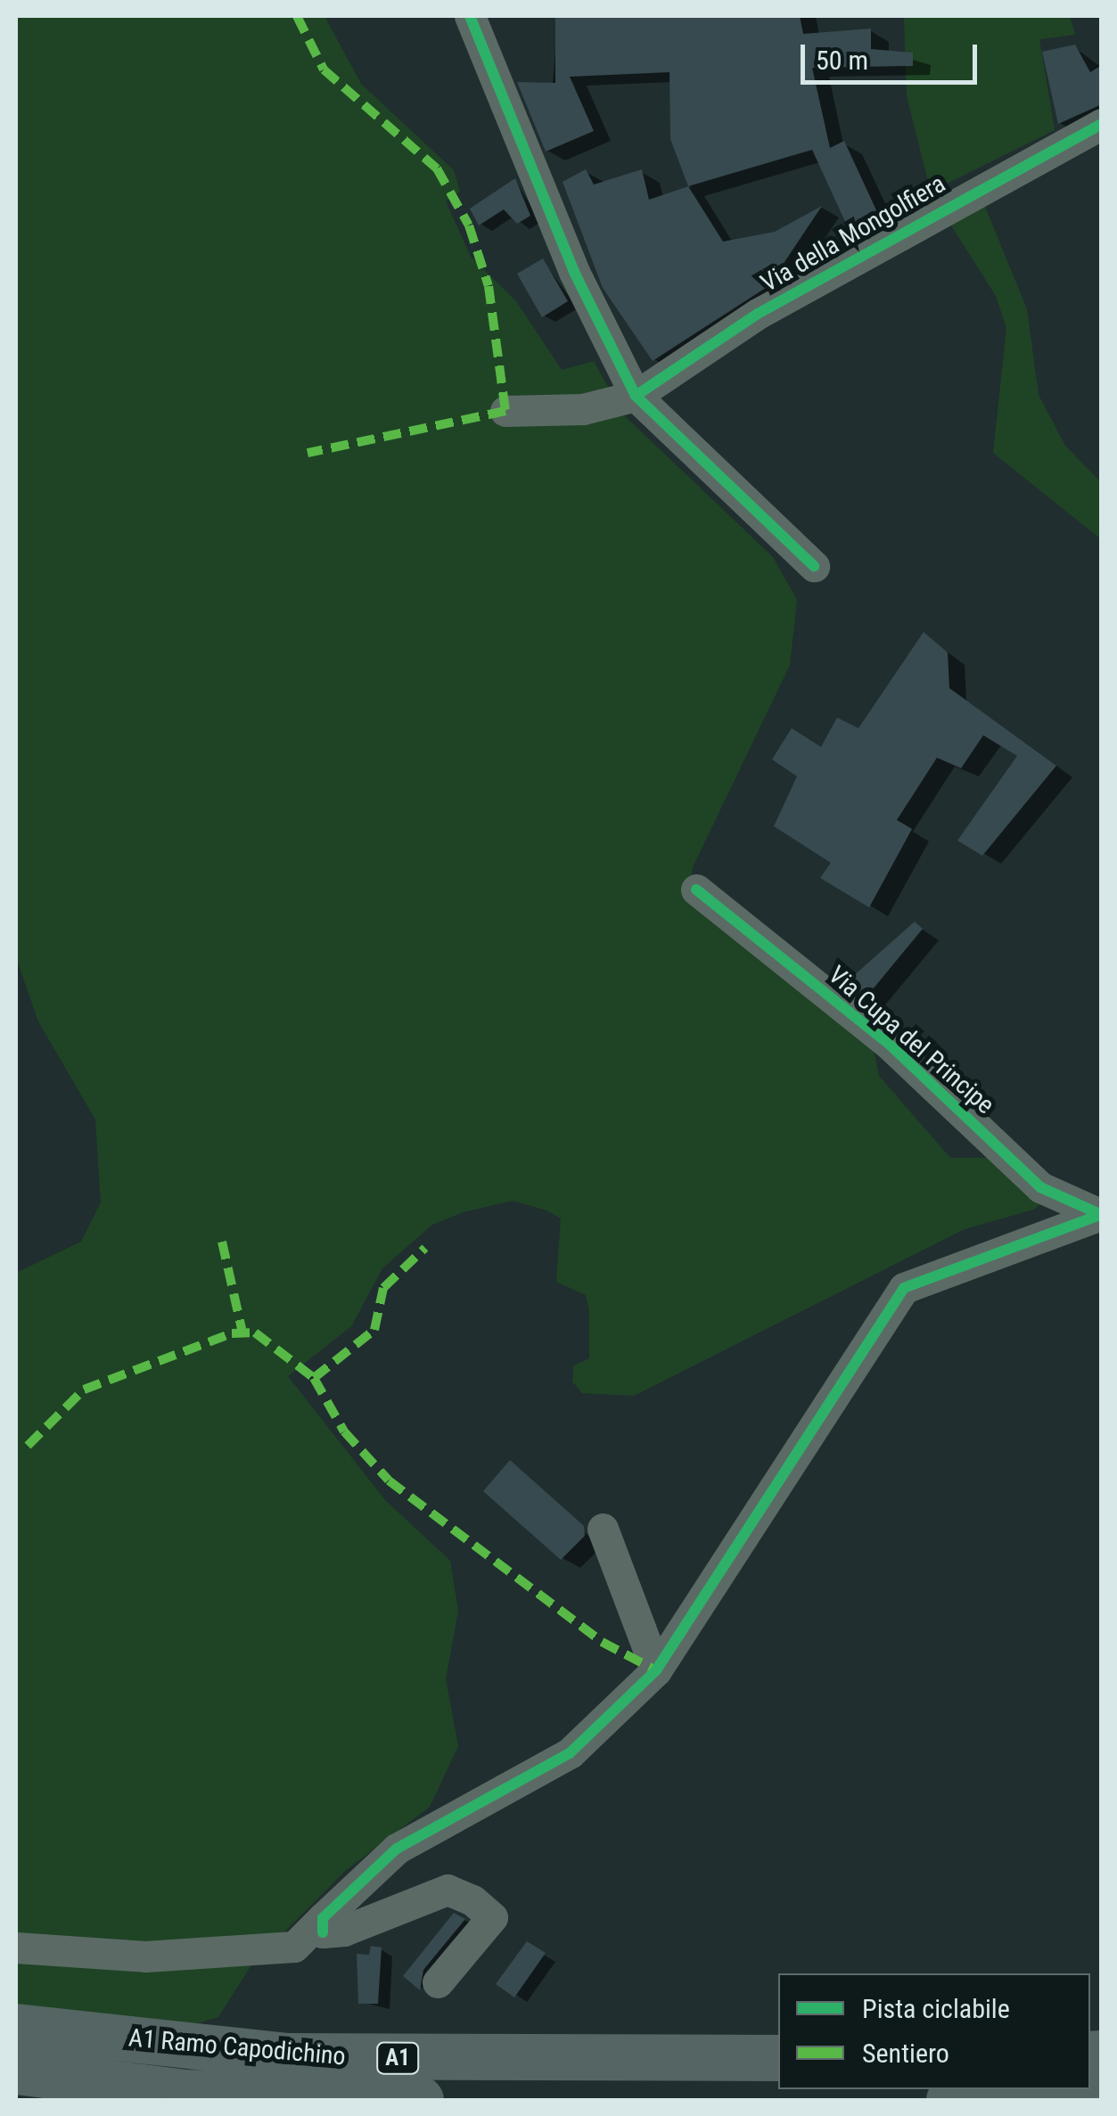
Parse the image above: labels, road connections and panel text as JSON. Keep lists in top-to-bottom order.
{
  "streets": {
    "highway": ["A1 Ramo Capodichino", "A1"],
    "street": ["Via della Mongolfiera", "Via Cupa del Principe"]
  },
  "legend": ["Pista ciclabile", "Sentiero"],
  "scale_bar": "50 m"
}
